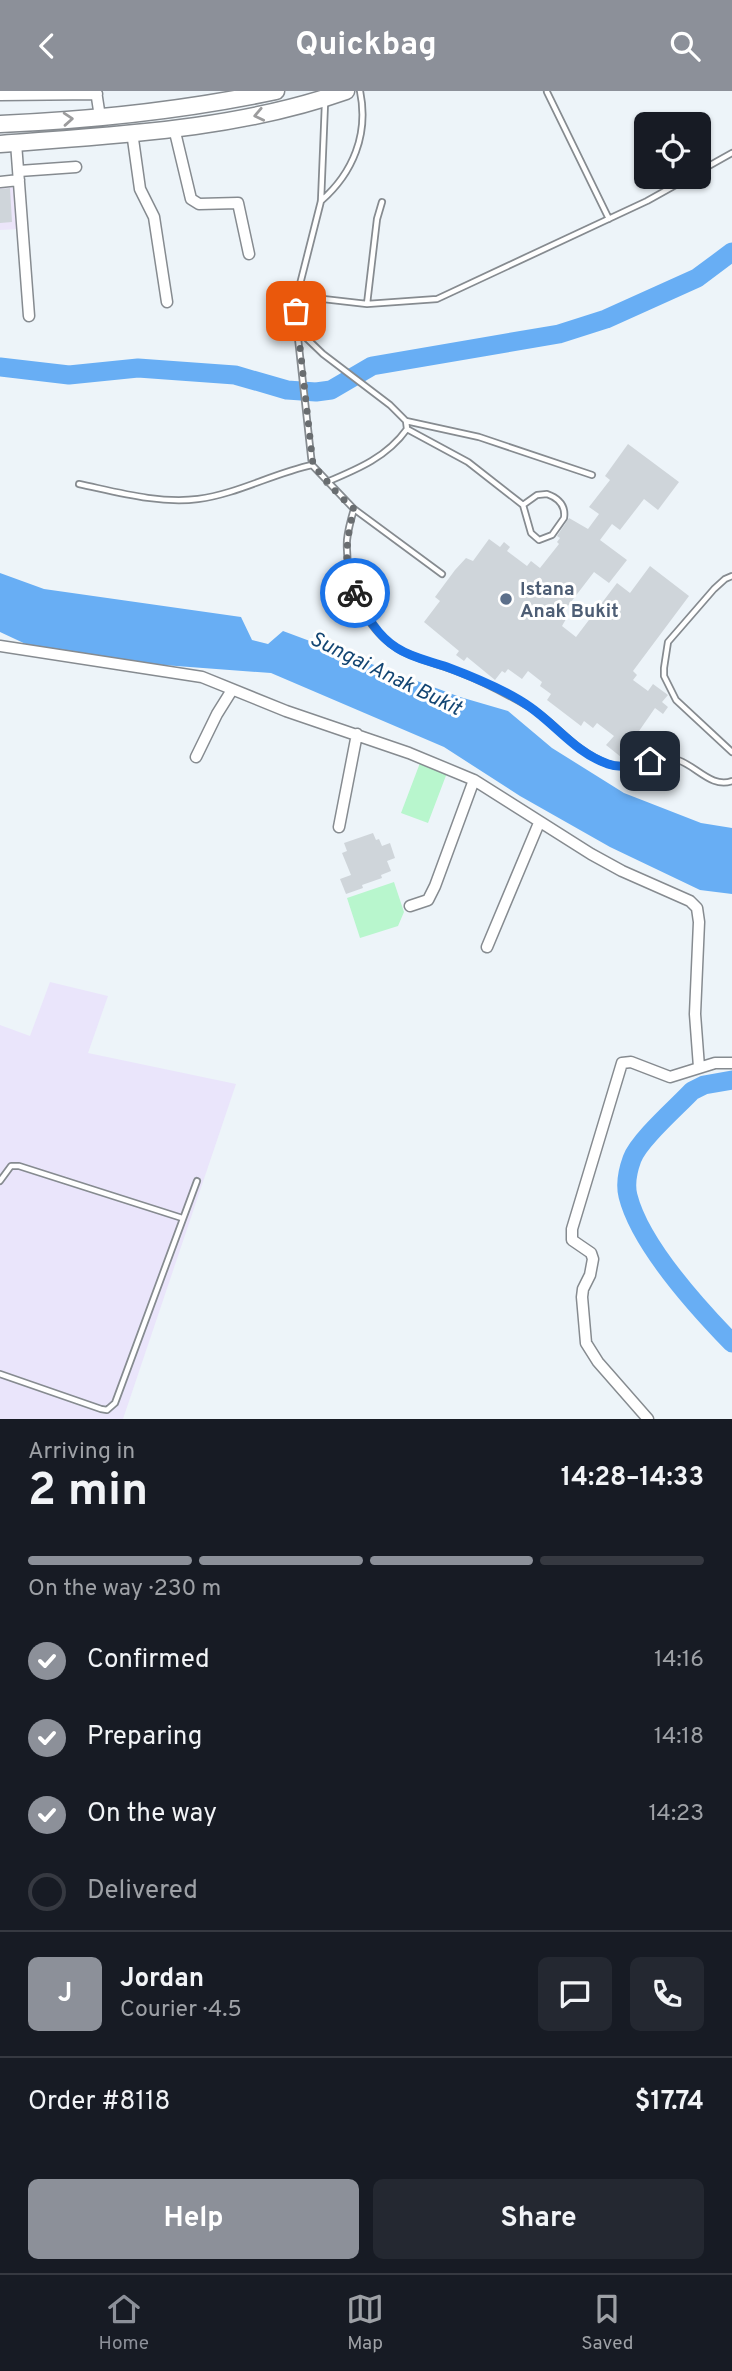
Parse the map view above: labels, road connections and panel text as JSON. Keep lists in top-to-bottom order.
{
  "water": ["Sungai Anak Bukit"],
  "places": ["Istana Anak Bukit"],
  "page": {
    "header": "Quickbag",
    "heading": ["2 min", "Arriving in", "14:28–14:33"],
    "panel": [
      "Jordan",
      "Courier · 4.5",
      "Order #8118",
      "$17.74"
    ],
    "bar": "On the way · 230 m",
    "list": [
      ["Confirmed", "14:16"],
      ["Preparing", "14:18"],
      ["On the way", "14:23"],
      "Delivered"
    ],
    "round": "J",
    "buttons": ["Help", "Share"],
    "tabs": ["Home", "Map", "Saved"]
  }
}
